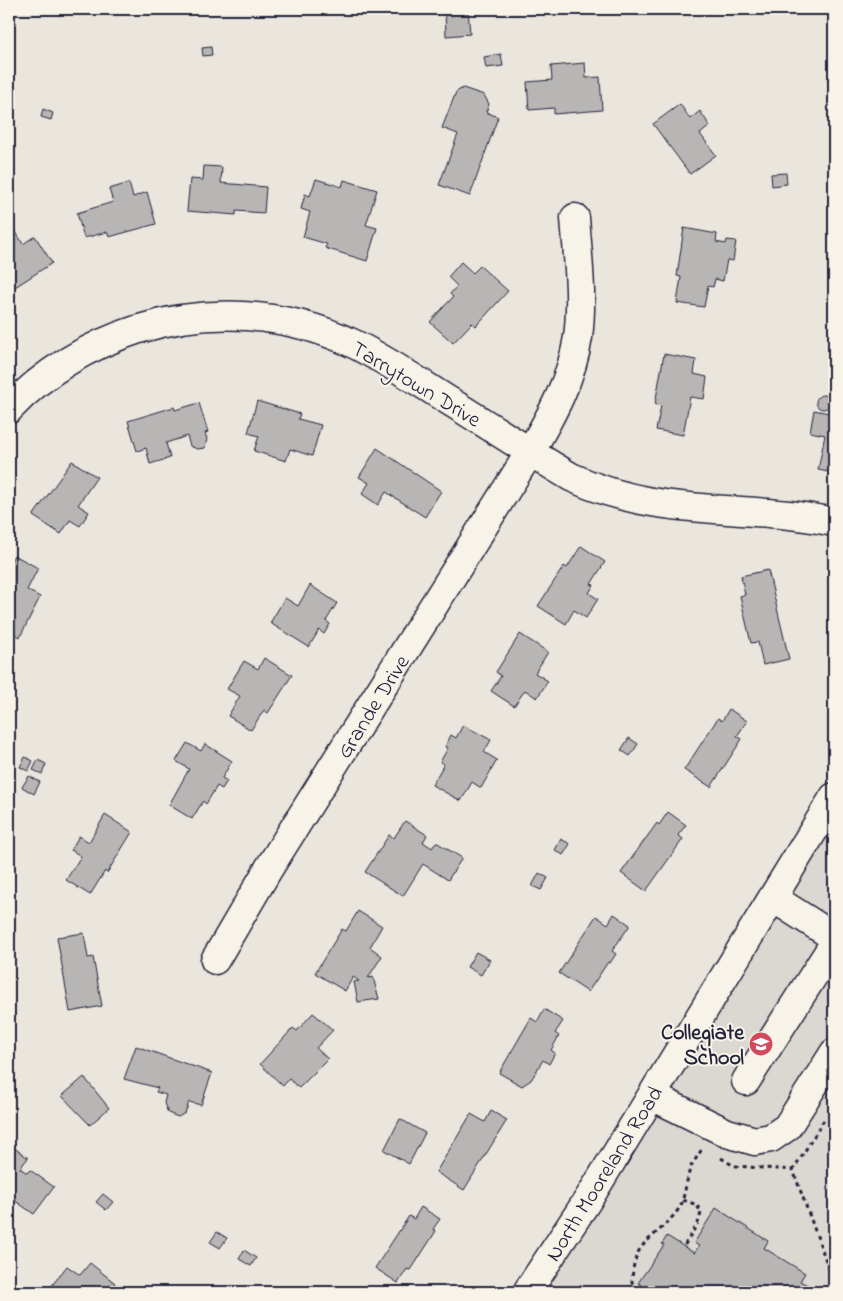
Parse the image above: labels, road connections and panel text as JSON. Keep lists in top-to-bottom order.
{
  "streets": {
    "street": ["Tarrytown Drive", "Grande Drive", "North Mooreland Road"]
  },
  "crossings": [
    ["Tarrytown Drive", "Grande Drive"]
  ],
  "places": {
    "school or university": ["Collegiate School"]
  }
}
